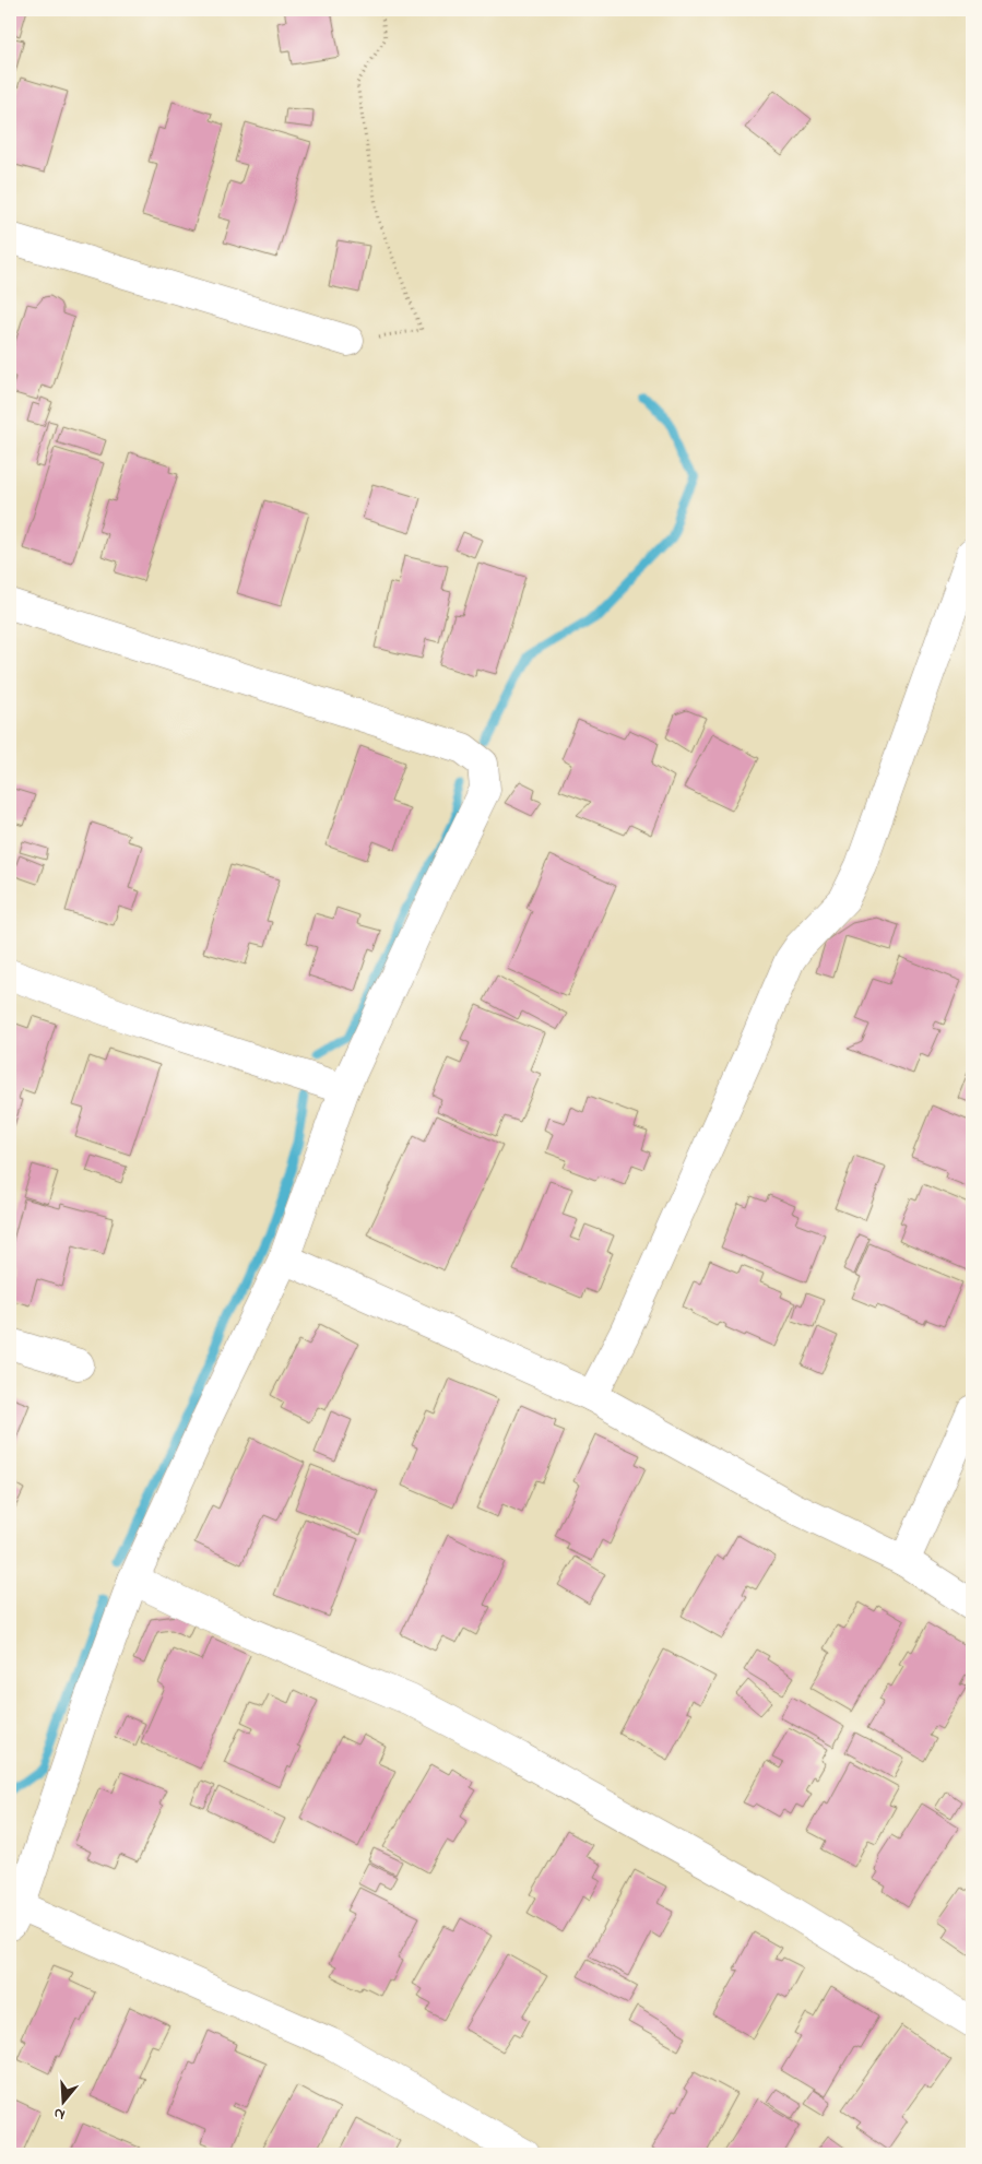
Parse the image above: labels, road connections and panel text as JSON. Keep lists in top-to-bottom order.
{
  "north": "bottom"
}
